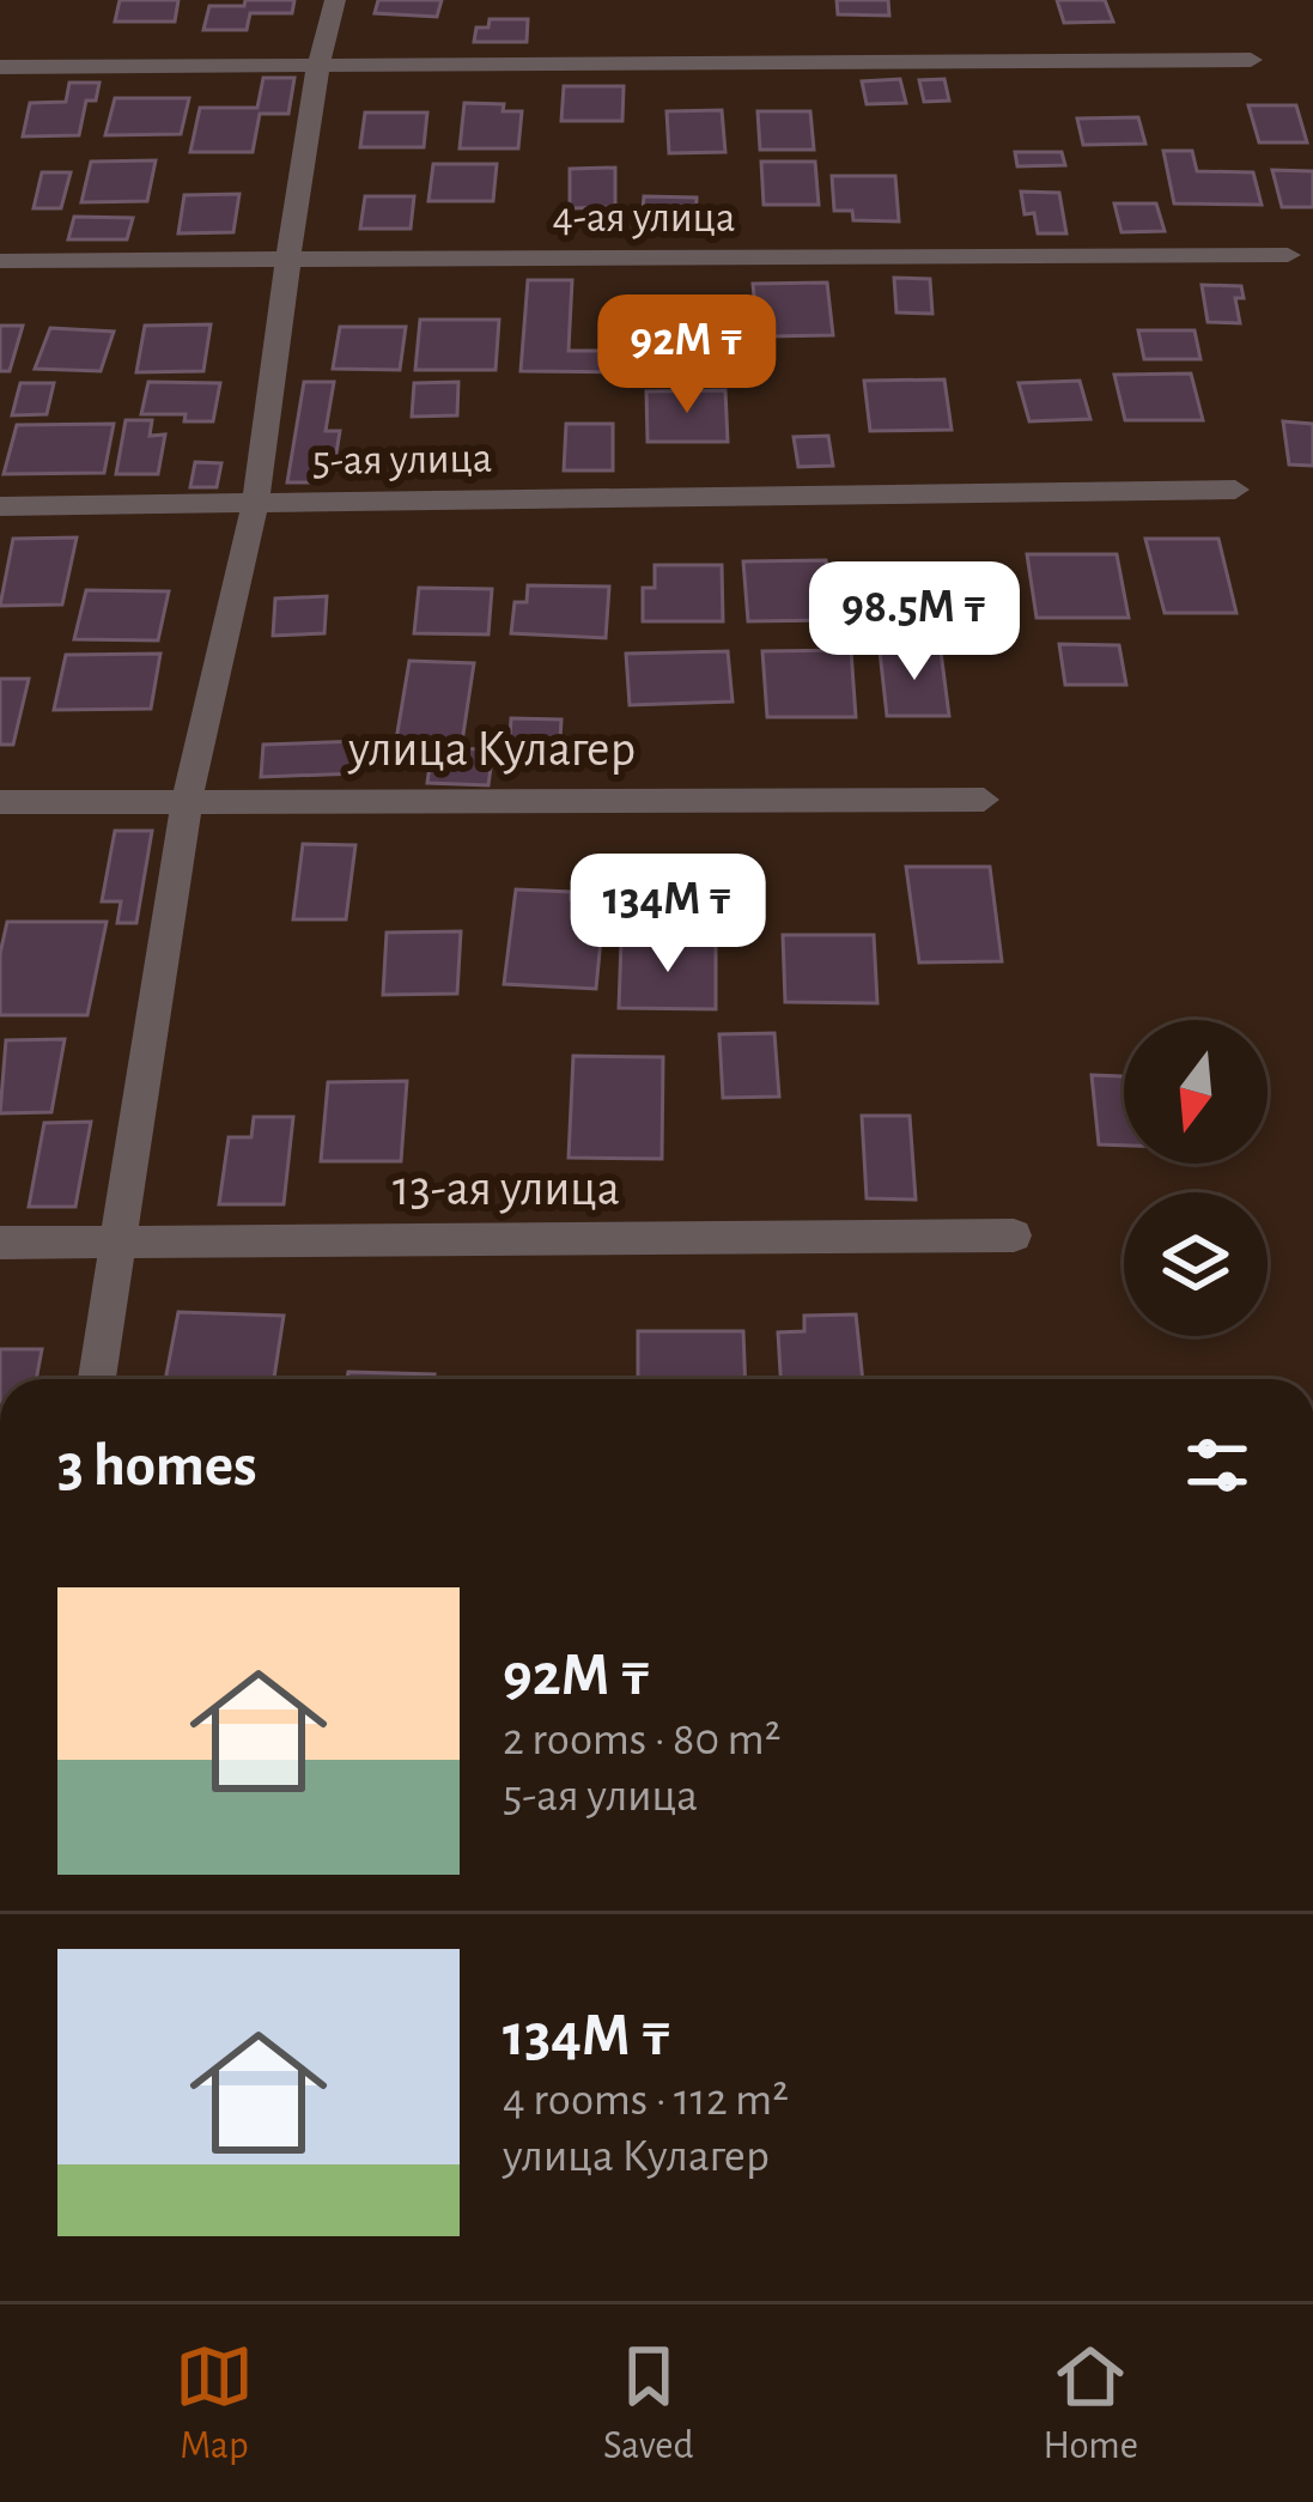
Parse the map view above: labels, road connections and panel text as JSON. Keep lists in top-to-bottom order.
{
  "streets": {
    "street": [
      "4-ая улица",
      "5-ая улица",
      "улица Кулагер",
      "13-ая улица"
    ]
  },
  "north": "bottom",
  "page": {
    "price": ["92M ₸", "98.5M ₸", "134M ₸"],
    "heading": "3 homes",
    "list": [
      {
        "name": "92M ₸",
        "note": "2 rooms · 80 m² · 5-ая улица"
      },
      {
        "name": "134M ₸",
        "note": "4 rooms · 112 m² · улица Кулагер"
      }
    ],
    "tabs": ["Map", "Saved", "Home"]
  }
}
